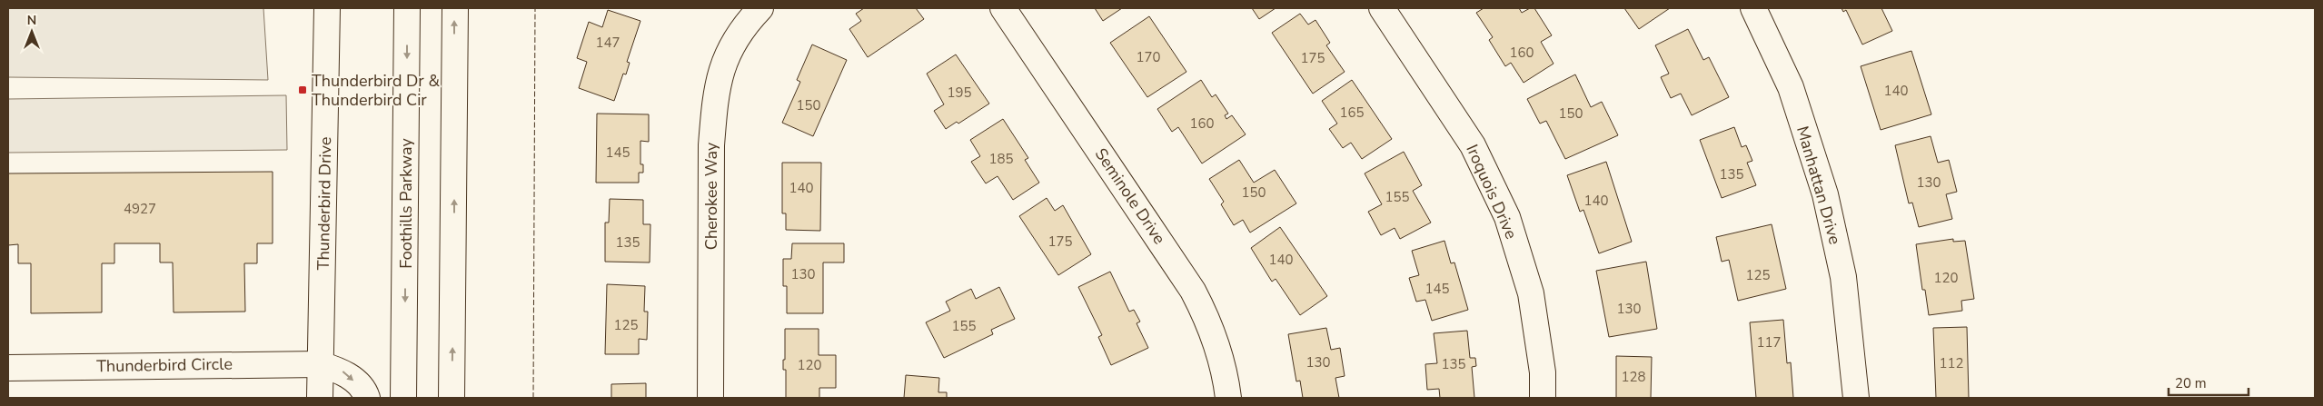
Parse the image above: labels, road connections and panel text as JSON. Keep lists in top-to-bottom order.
{
  "streets": {
    "main road": [
      "Manhattan Drive",
      "Iroquois Drive",
      "Cherokee Way",
      "Seminole Drive",
      "Thunderbird Drive",
      "Foothills Parkway",
      "Thunderbird Circle"
    ]
  },
  "crossings": [
    ["Thunderbird Drive", "Thunderbird Circle"]
  ],
  "places": {
    "transit": ["Thunderbird Dr & Thunderbird Cir"]
  },
  "house_numbers": [
    "147",
    "160",
    "170",
    "175",
    "140",
    "195",
    "150",
    "165",
    "150",
    "160",
    "145",
    "185",
    "135",
    "130",
    "140",
    "150",
    "155",
    "140",
    "4927",
    "175",
    "135",
    "140",
    "130",
    "125",
    "120",
    "145",
    "130",
    "125",
    "155",
    "117",
    "130",
    "112",
    "135",
    "120",
    "128"
  ],
  "scale_bar": "20 m",
  "north": "top"
}
